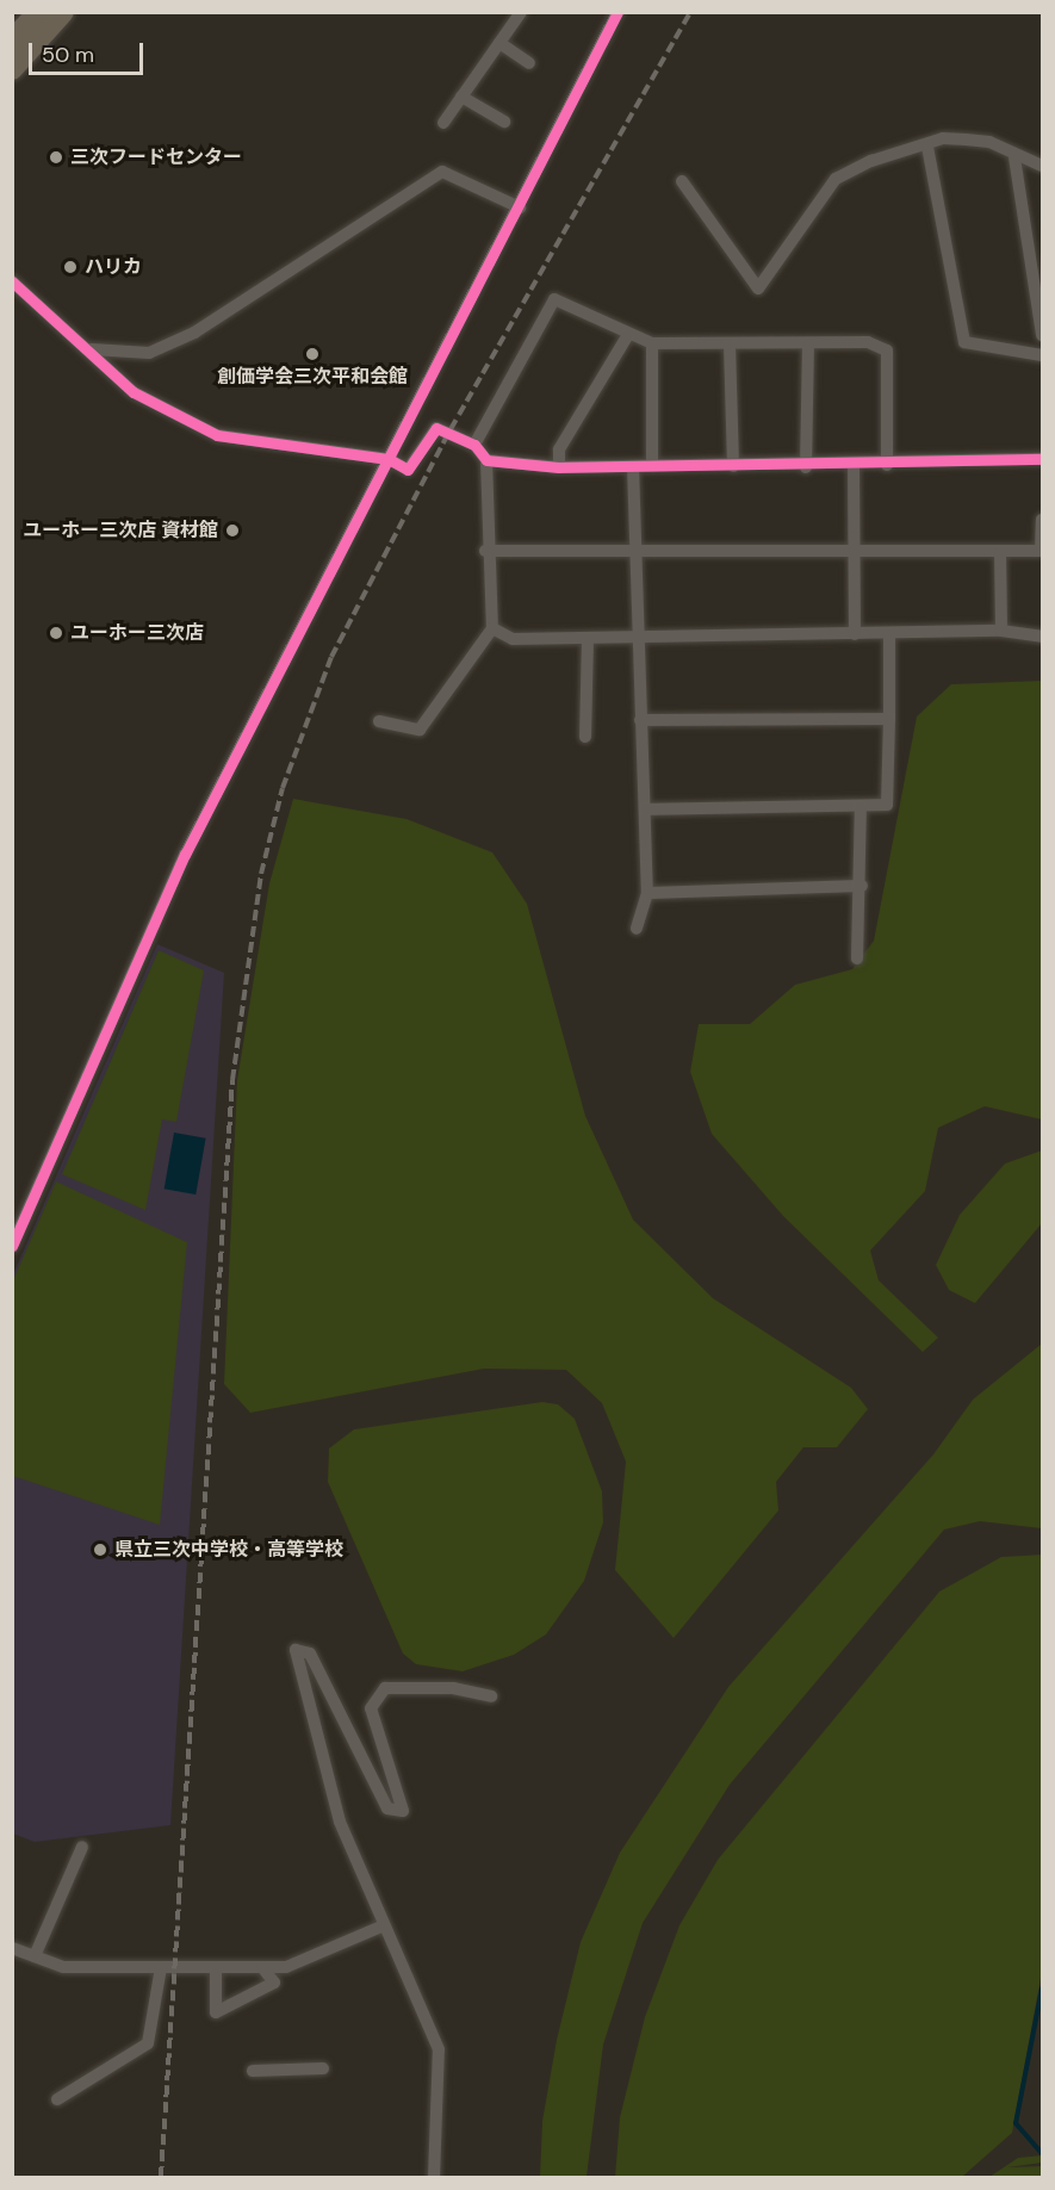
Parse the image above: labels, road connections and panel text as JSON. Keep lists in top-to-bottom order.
{
  "places": [
    "三次フードセンター",
    "ハリカ",
    "創価学会三次平和会館",
    "ユーホー三次店 資材館",
    "ユーホー三次店",
    "県立三次中学校・高等学校"
  ],
  "scale_bar": "50 m"
}
